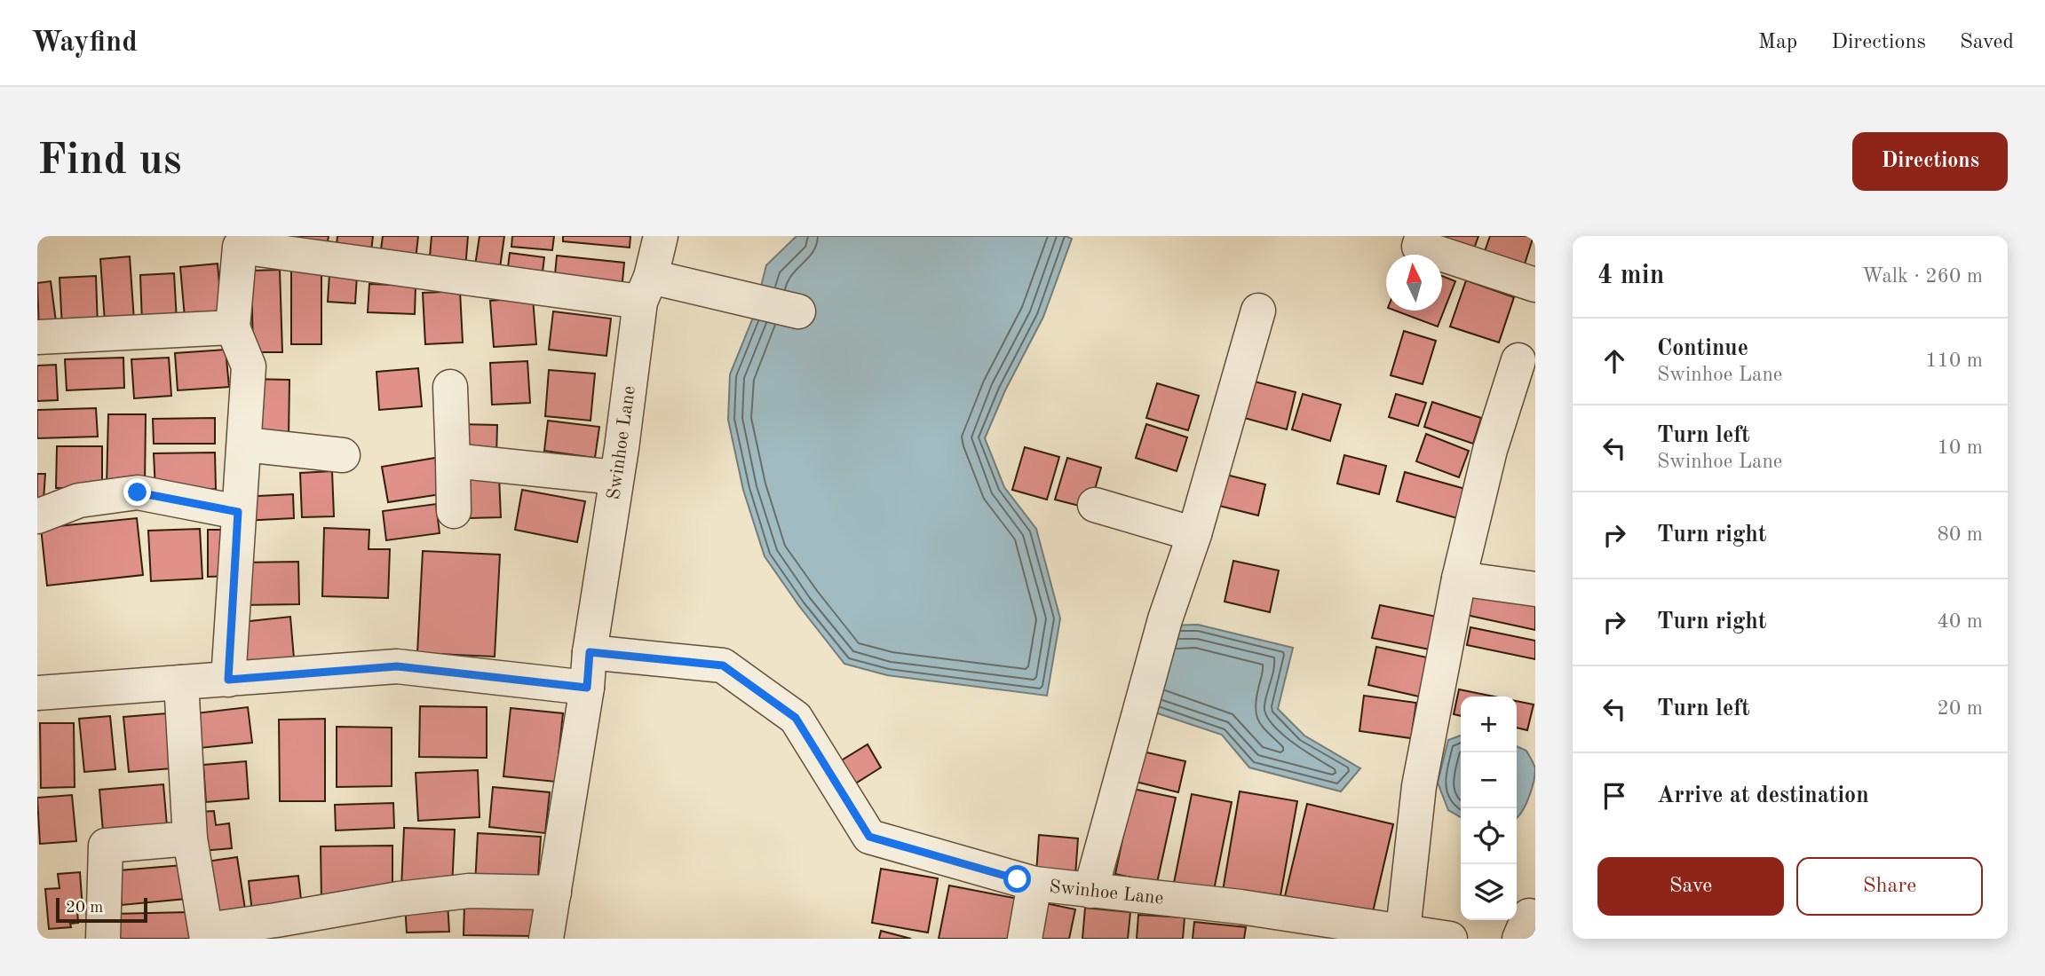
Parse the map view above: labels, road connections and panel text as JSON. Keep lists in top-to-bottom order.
{
  "streets": {
    "street": ["Swinhoe Lane"]
  },
  "scale_bar": "20 m",
  "north": "top",
  "page": {
    "header": "Wayfind",
    "nav": ["Map", "Directions", "Saved"],
    "buttons": [
      "Directions",
      ["Save", "Share"]
    ],
    "title": "Find us",
    "heading": ["4 min", "Walk · 260 m"],
    "list": [
      ["Continue", "Swinhoe Lane", "110 m"],
      ["Turn left", "Swinhoe Lane", "10 m"],
      ["Turn right", "80 m"],
      ["Turn right", "40 m"],
      ["Turn left", "20 m"],
      "Arrive at destination"
    ],
    "map_buttons": ["+", "−"],
    "scale": "20 m"
  }
}
